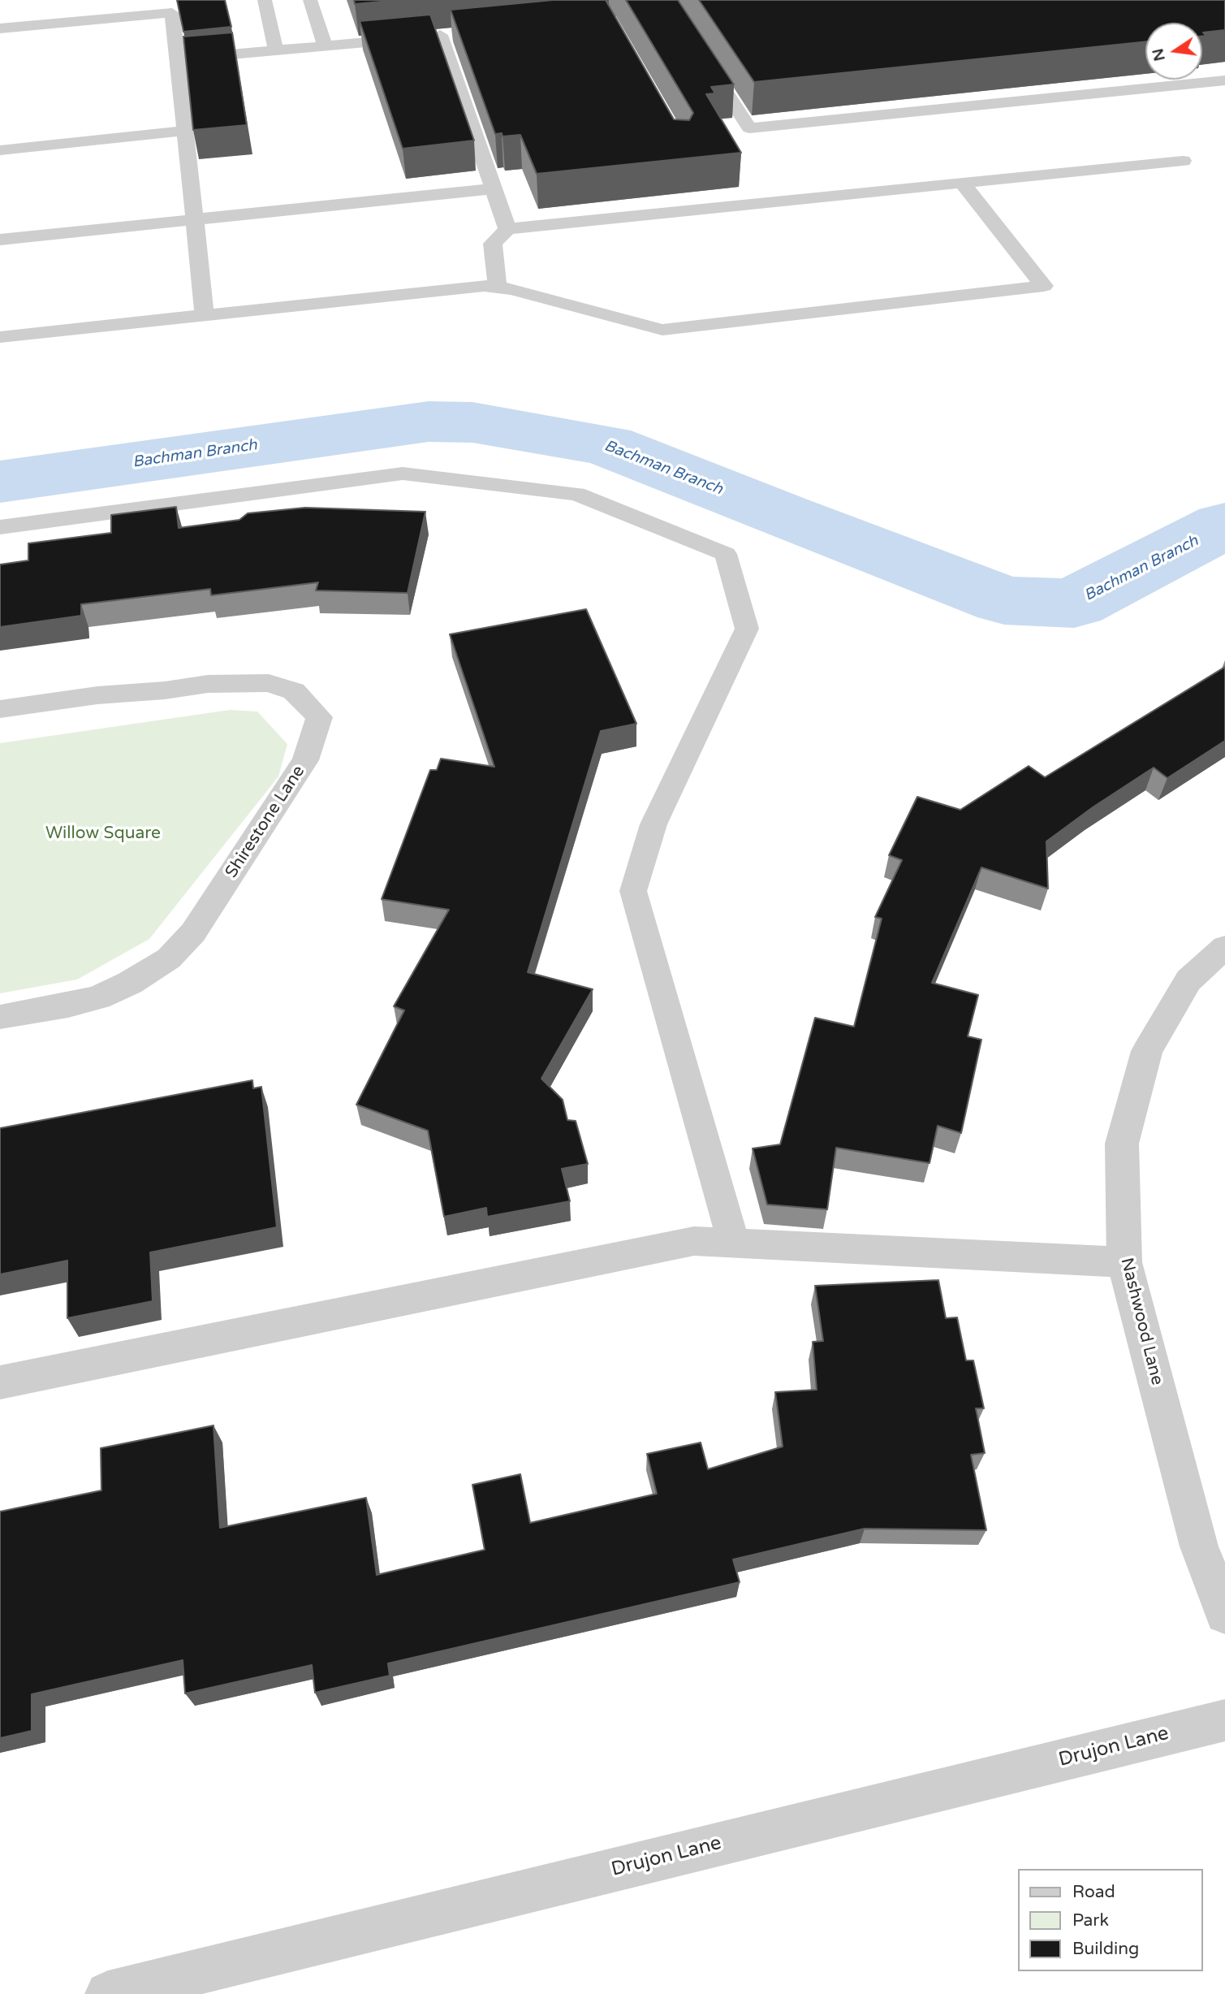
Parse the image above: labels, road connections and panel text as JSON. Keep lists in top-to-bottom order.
{
  "streets": {
    "street": ["Shirestone Lane", "Nashwood Lane", "Drujon Lane"]
  },
  "water": ["Bachman Branch"],
  "parks": ["Willow Square"],
  "legend": ["Road", "Park", "Building"],
  "north": "left"
}
